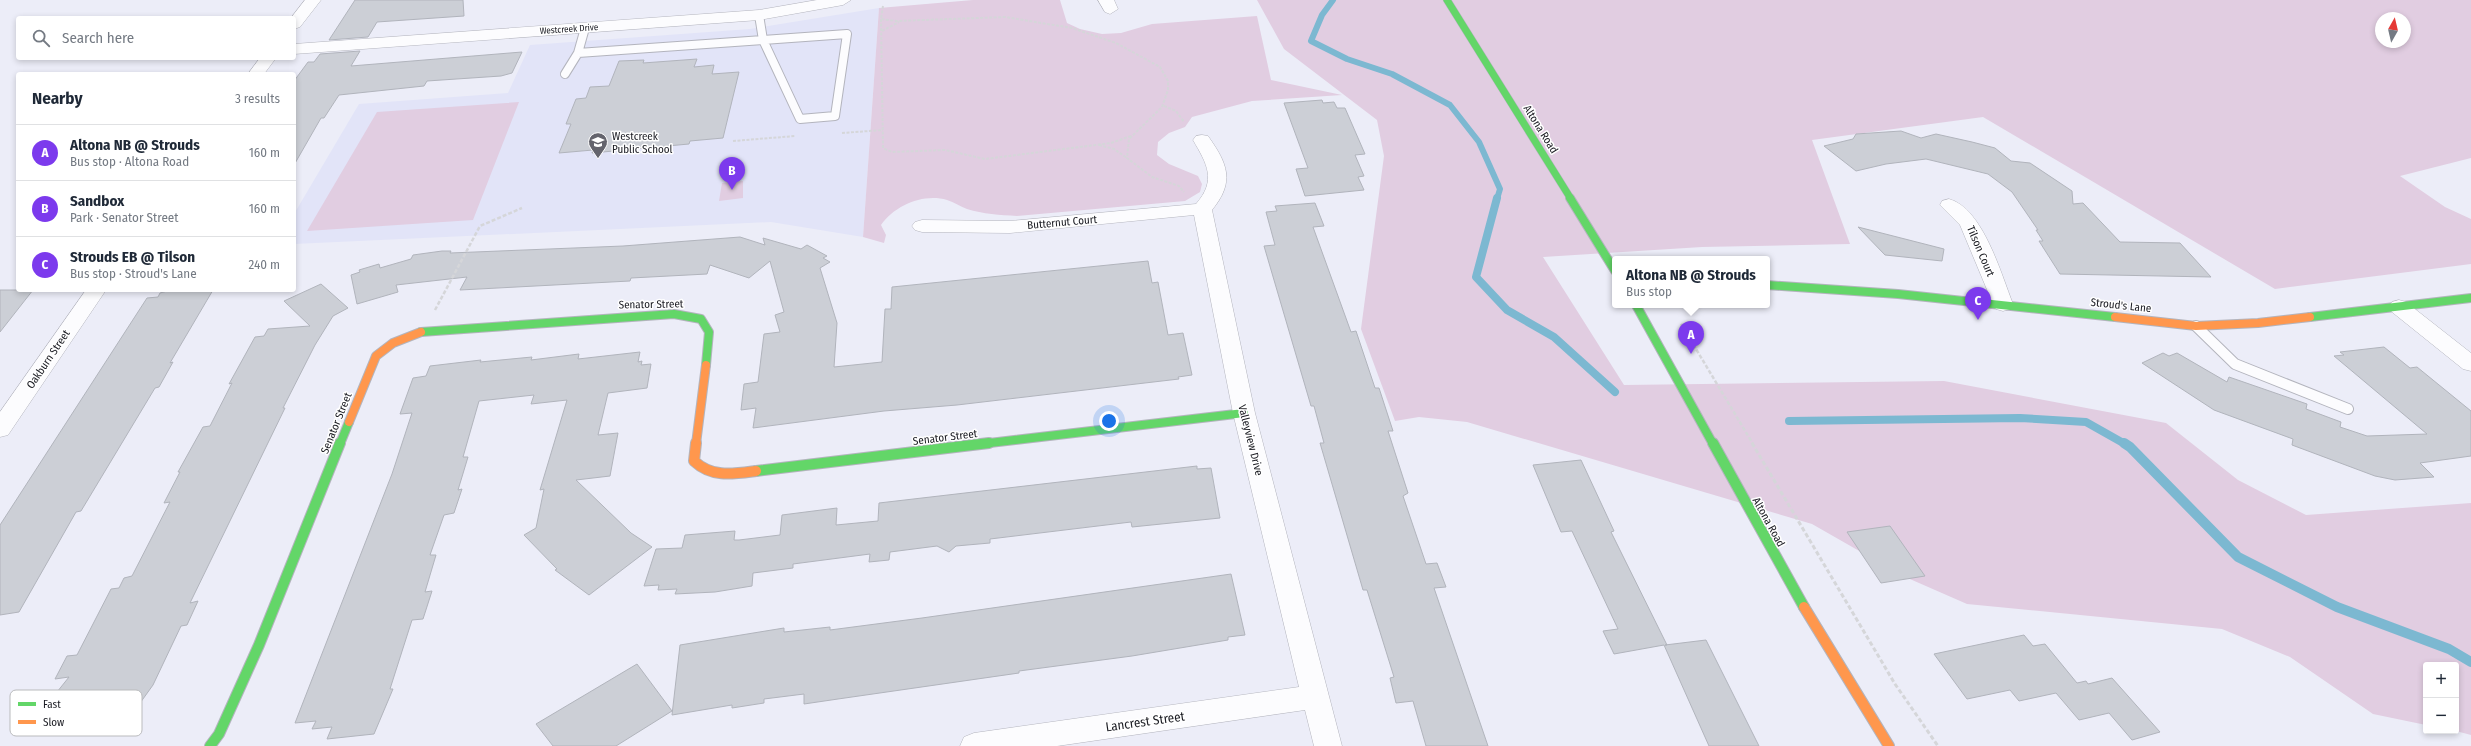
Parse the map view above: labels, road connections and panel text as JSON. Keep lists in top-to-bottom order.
{
  "streets": {
    "street": [
      "Westcreek Drive",
      "Altona Road",
      "Butternut Court",
      "Tilson Court",
      "Senator Street",
      "Stroud's Lane",
      "Oakburn Street",
      "Valleyview Drive",
      "Lancrest Street"
    ]
  },
  "crossings": [
    ["Butternut Court", "Valleyview Drive"],
    ["Tilson Court", "Stroud's Lane"],
    ["Senator Street", "Valleyview Drive"],
    ["Valleyview Drive", "Lancrest Street"]
  ],
  "places": {
    "school or university": ["Westcreek Public School"]
  },
  "legend": ["Fast", "Slow"],
  "north": "top",
  "page": {
    "search": "Search here",
    "heading": ["Nearby", "3 results"],
    "list": [
      {
        "mark": "A",
        "name": "Altona NB @ Strouds",
        "note": "Bus stop · Altona Road",
        "value": "160 m"
      },
      {
        "mark": "B",
        "name": "Sandbox",
        "note": "Park · Senator Street",
        "value": "160 m"
      },
      {
        "mark": "C",
        "name": "Strouds EB @ Tilson",
        "note": "Bus stop · Stroud's Lane",
        "value": "240 m"
      }
    ],
    "pins": ["B", "C", "A"],
    "popup": ["Altona NB @ Strouds", "Bus stop"],
    "map_buttons": ["+", "−"]
  }
}
